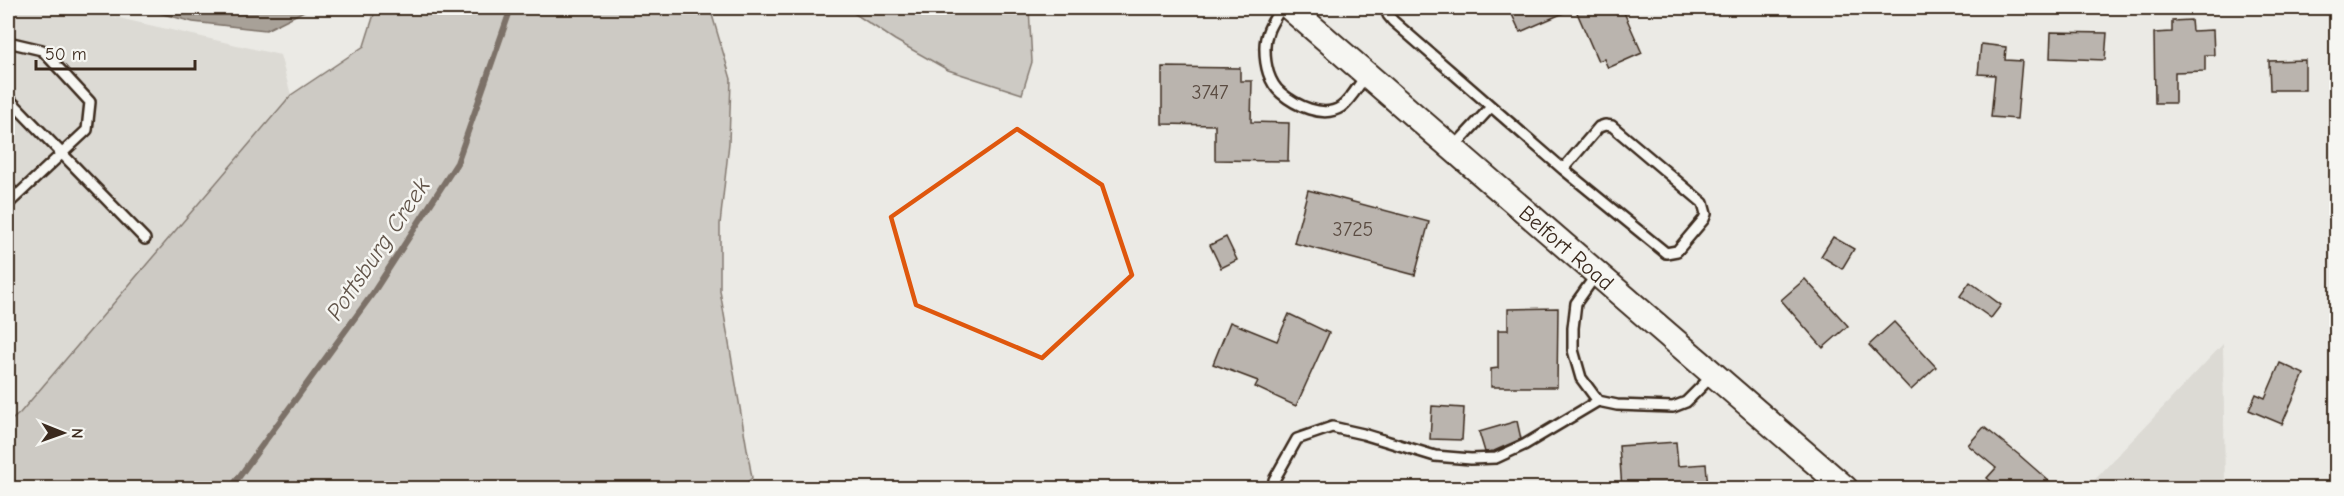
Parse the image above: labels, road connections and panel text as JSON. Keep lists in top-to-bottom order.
{
  "streets": {
    "street": ["Belfort Road"]
  },
  "water": ["Pottsburg Creek"],
  "house_numbers": ["3747", "3725"],
  "scale_bar": "50 m",
  "north": "right"
}
